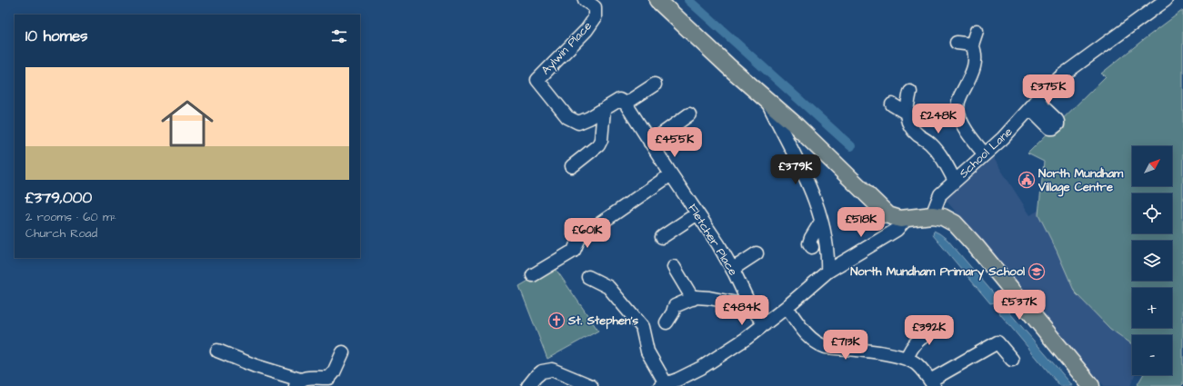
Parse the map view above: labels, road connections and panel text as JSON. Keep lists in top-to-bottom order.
{
  "streets": {
    "street": ["Aylwin Place", "School Lane", "Fletcher Place"]
  },
  "places": {
    "public building": ["North Mundham Village Centre"],
    "school or university": ["North Mundham Primary School"],
    "church": ["St. Stephen's"]
  },
  "north": "top right",
  "page": {
    "heading": "10 homes",
    "list": [
      {
        "name": "£379,000",
        "note": "2 rooms · 60 m² · Church Road"
      }
    ],
    "price": [
      "£375K",
      "£248K",
      "£455K",
      "£379K",
      "£518K",
      "£601K",
      "£537K",
      "£484K",
      "£392K",
      "£713K"
    ],
    "map_buttons": ["+", "−"]
  }
}
